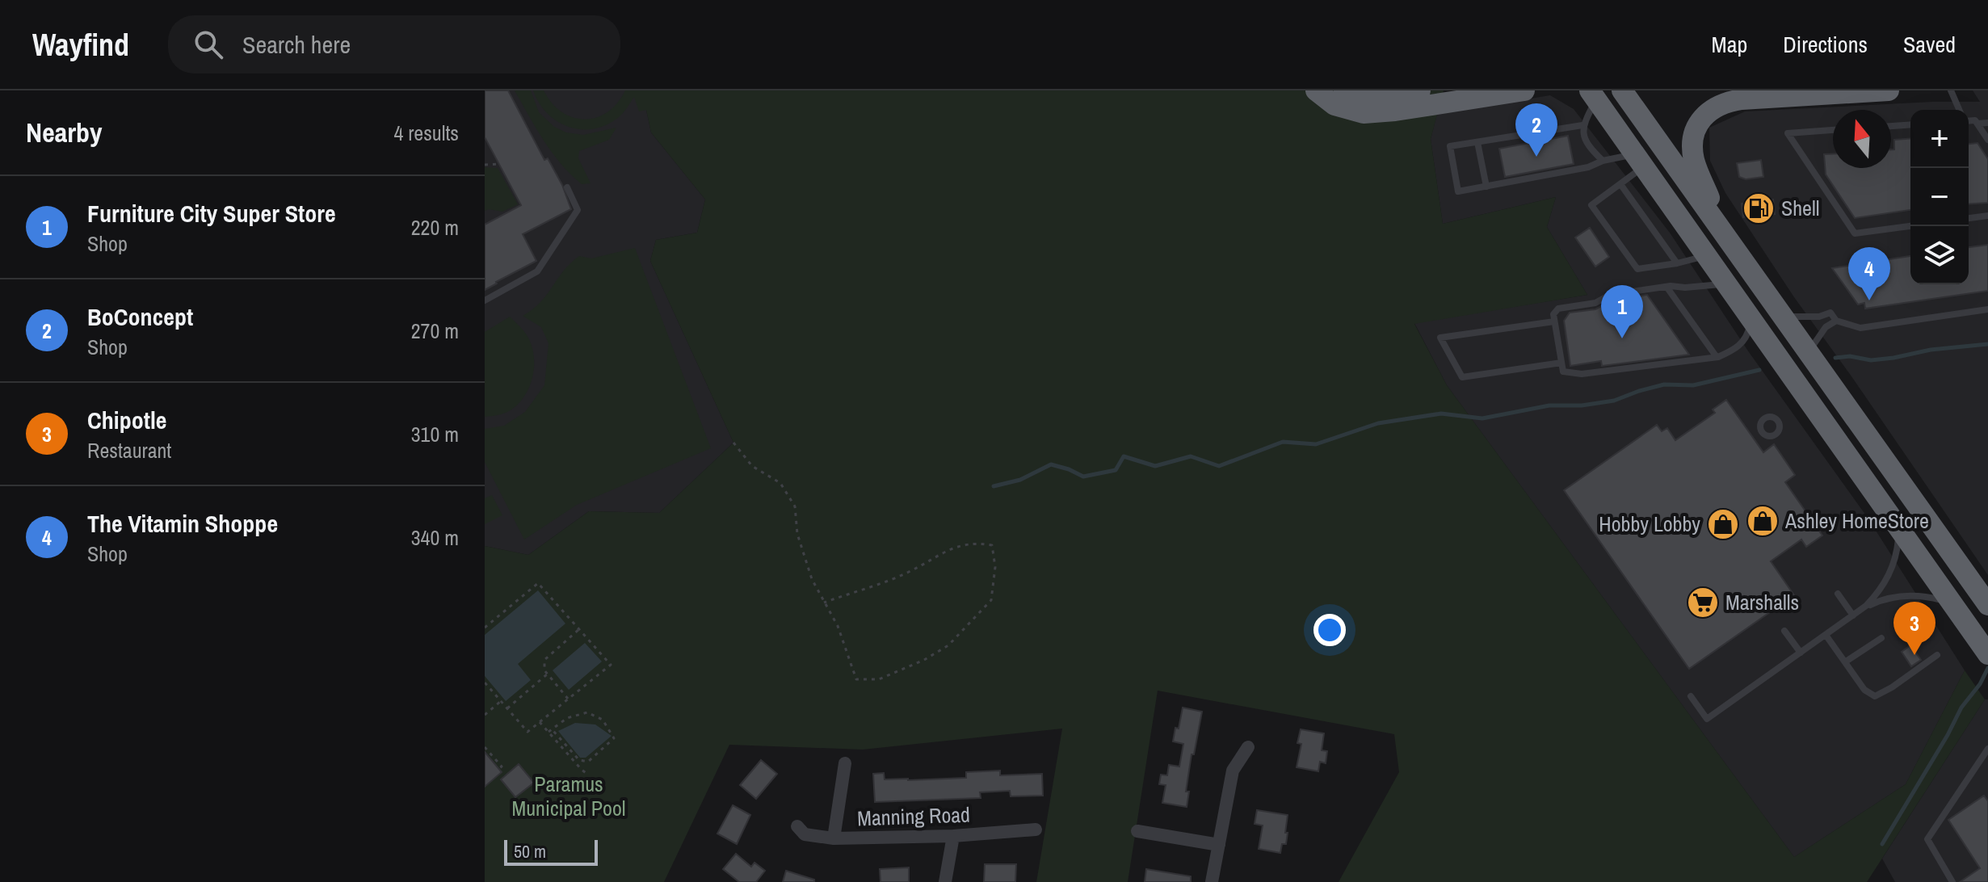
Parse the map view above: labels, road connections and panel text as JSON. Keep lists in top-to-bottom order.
{
  "streets": {
    "street": ["Manning Road"]
  },
  "parks": ["Paramus Municipal Pool"],
  "places": {
    "fuel station": ["Shell"],
    "shop": ["Ashley HomeStore", "Hobby Lobby"],
    "supermarket": ["Marshalls"]
  },
  "scale_bar": "50 m",
  "north": "top",
  "page": {
    "header": "Wayfind",
    "search": "Search here",
    "nav": ["Map", "Directions", "Saved"],
    "heading": ["Nearby", "4 results"],
    "pins": [
      "2",
      "4",
      "1",
      "3"
    ],
    "map_buttons": ["+", "−"],
    "list": [
      {
        "mark": "1",
        "name": "Furniture City Super Store",
        "note": "Shop",
        "value": "220 m"
      },
      {
        "mark": "2",
        "name": "BoConcept",
        "note": "Shop",
        "value": "270 m"
      },
      {
        "mark": "3",
        "name": "Chipotle",
        "note": "Restaurant",
        "value": "310 m"
      },
      {
        "mark": "4",
        "name": "The Vitamin Shoppe",
        "note": "Shop",
        "value": "340 m"
      }
    ],
    "scale": "50 m"
  }
}
